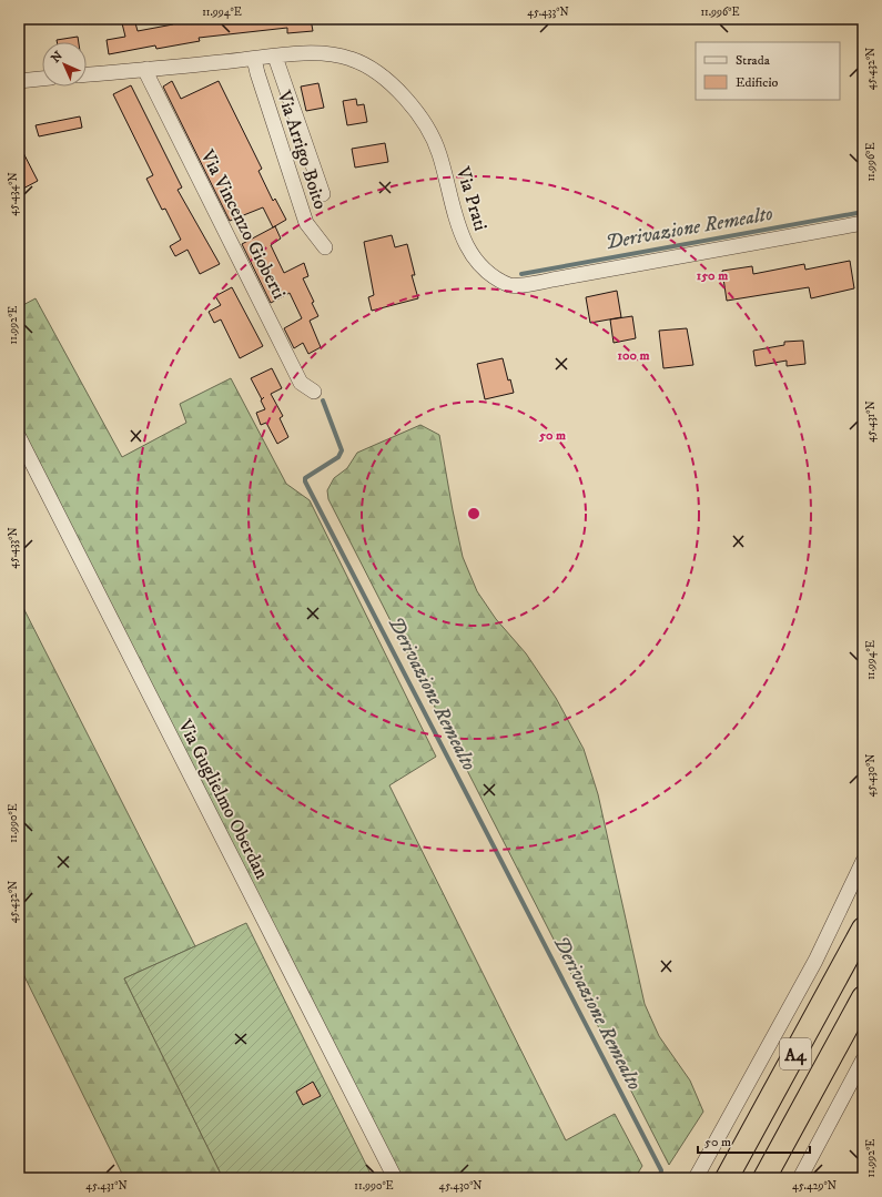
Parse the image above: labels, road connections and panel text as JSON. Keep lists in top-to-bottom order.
{
  "streets": {
    "highway": ["A4"],
    "street": [
      "Via Arrigo Boito",
      "Via Prati",
      "Via Vincenzo Gioberti",
      "Via Guglielmo Oberdan"
    ]
  },
  "crossings": [
    ["Via Arrigo Boito", "Via Prati"],
    ["Via Prati", "Via Vincenzo Gioberti"]
  ],
  "water": ["Derivazione Remealto"],
  "legend": ["Strada", "Edificio"],
  "scale_bar": "50 m",
  "north": "top left",
  "coordinates": [
    "11.994°E",
    "45.433°N",
    "11.996°E",
    "45.432°N",
    "45.434°N",
    "11.992°E",
    "45.431°N",
    "45.430°N",
    "11.990°E",
    "45.429°N"
  ],
  "rings": ["150 m", "100 m", "50 m"]
}
